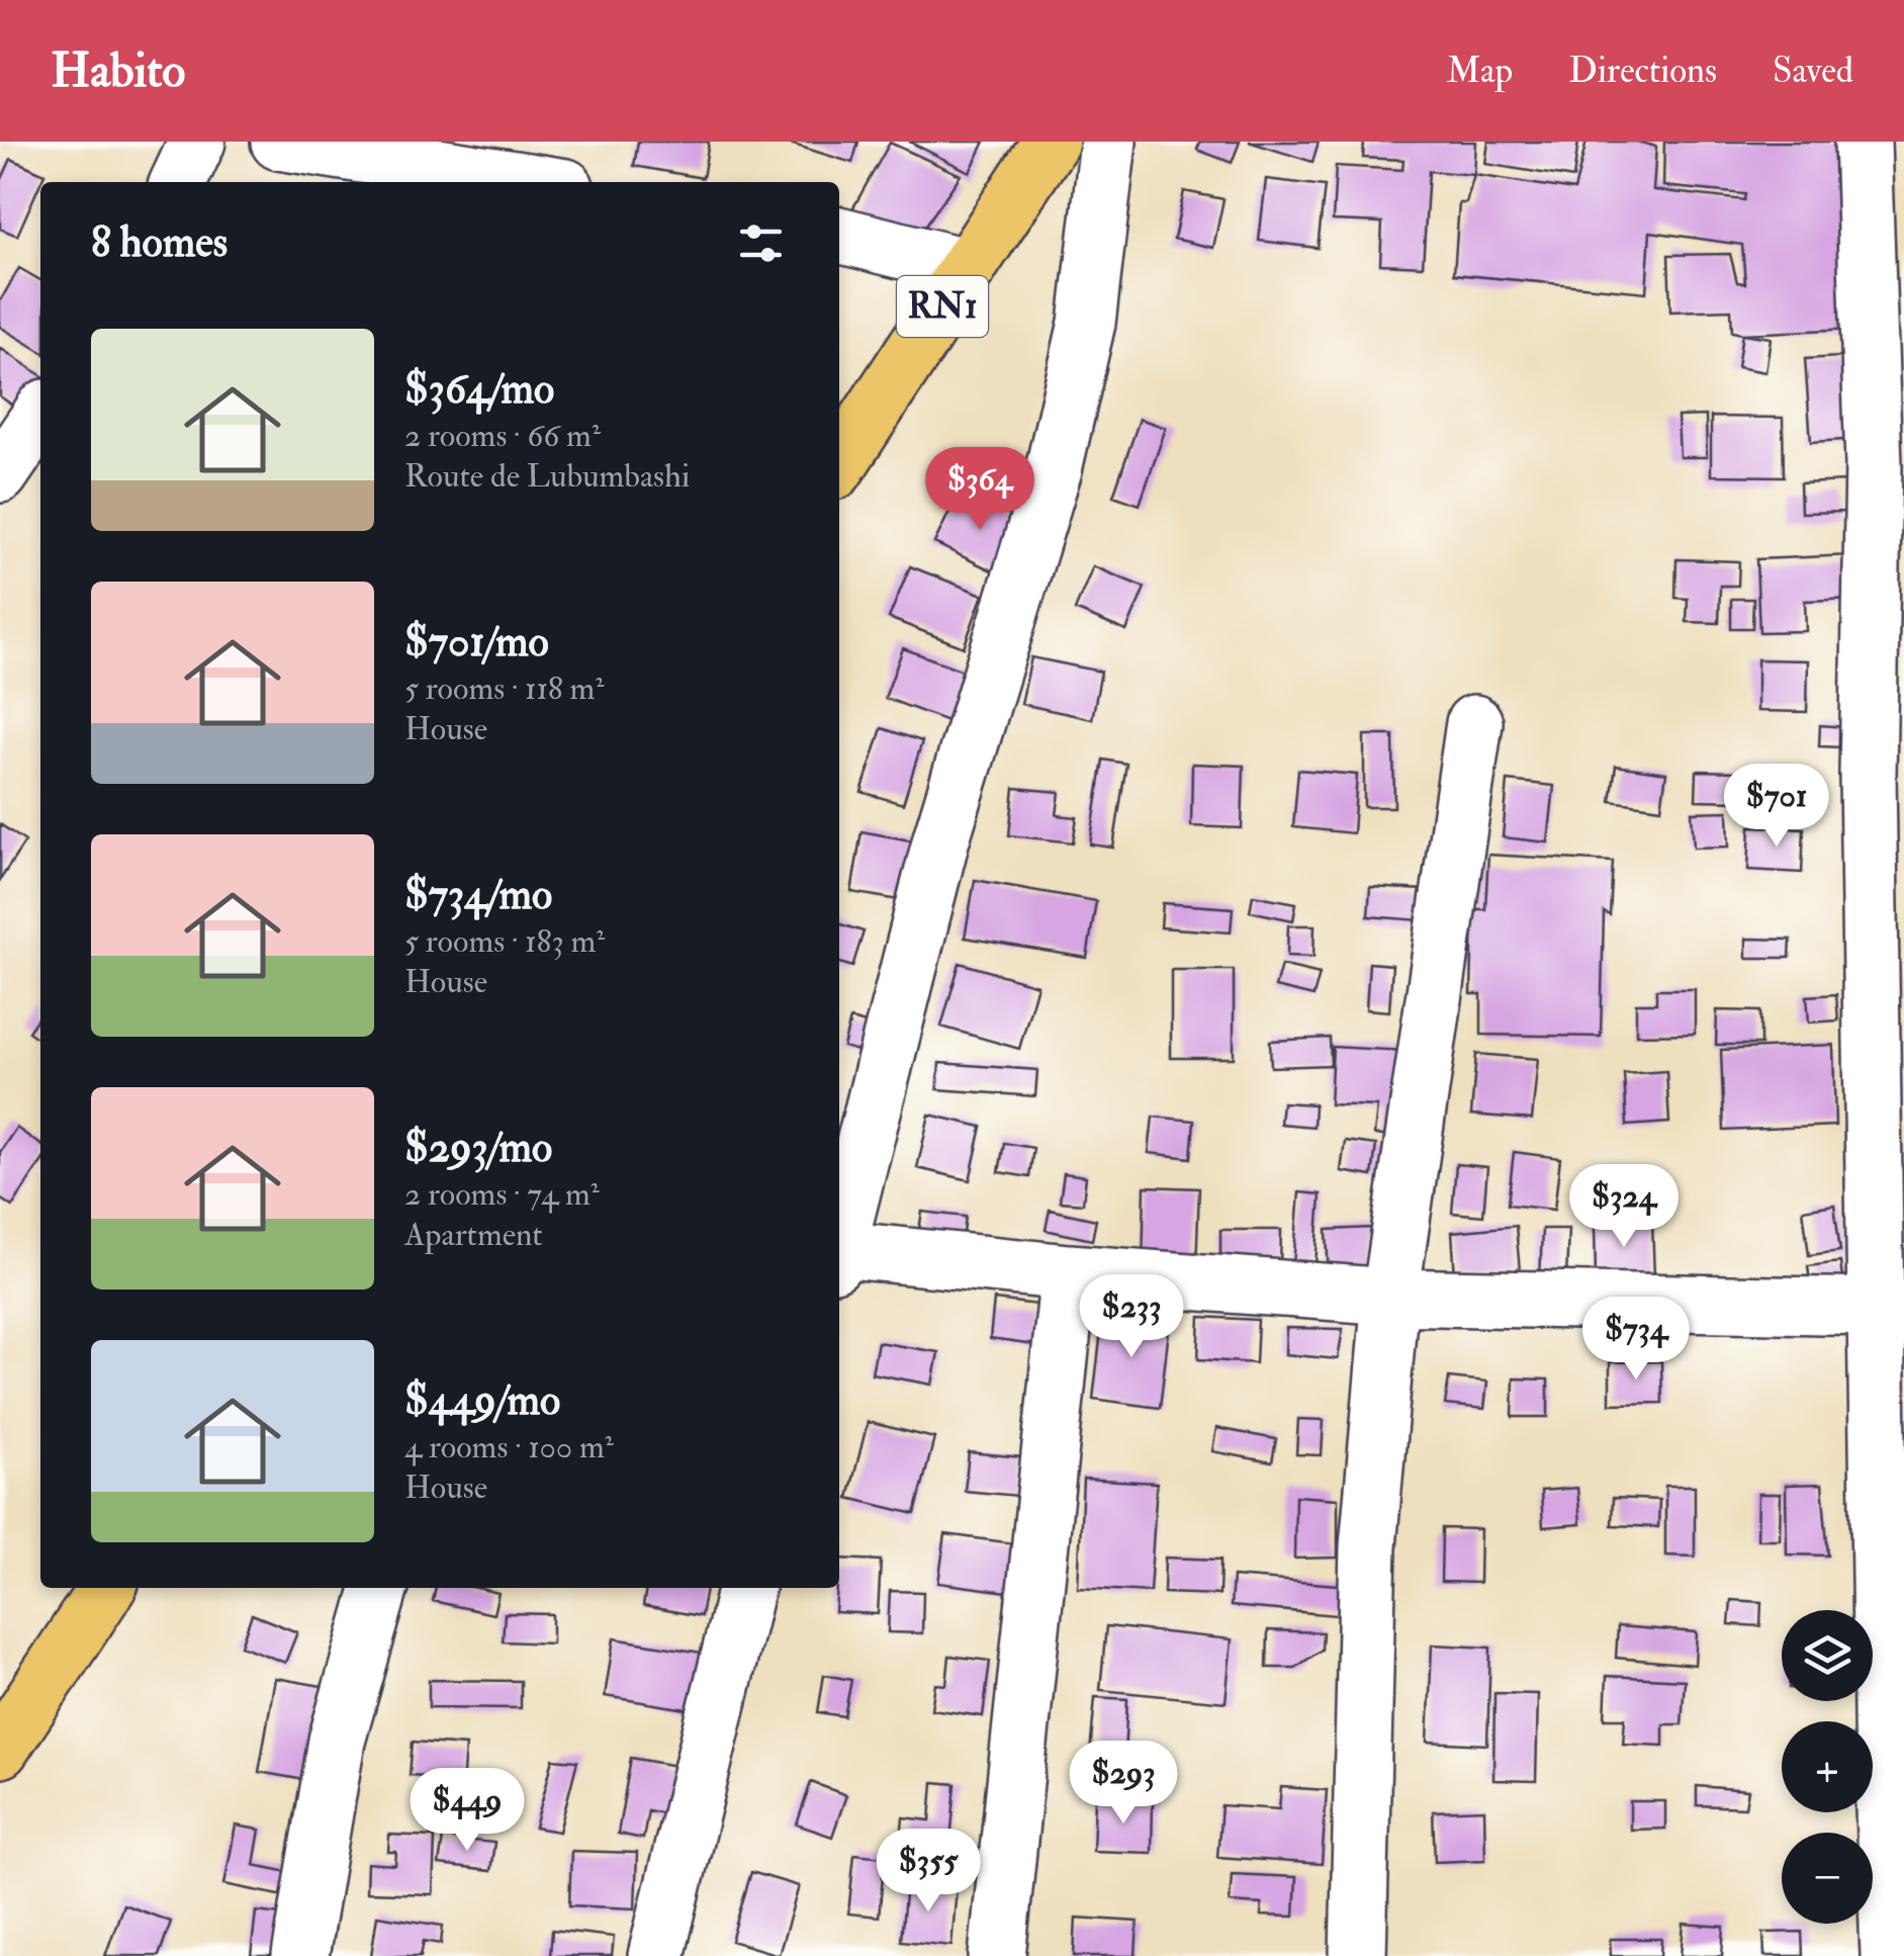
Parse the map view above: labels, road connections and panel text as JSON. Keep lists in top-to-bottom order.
{
  "streets": {
    "highway": ["RN1"]
  },
  "page": {
    "header": "Habito",
    "nav": ["Map", "Directions", "Saved"],
    "heading": "8 homes",
    "list": [
      {
        "name": "$364/mo",
        "note": "2 rooms · 66 m² · Route de Lubumbashi"
      },
      {
        "name": "$701/mo",
        "note": "5 rooms · 118 m² · House"
      },
      {
        "name": "$734/mo",
        "note": "5 rooms · 183 m² · House"
      },
      {
        "name": "$293/mo",
        "note": "2 rooms · 74 m² · Apartment"
      },
      {
        "name": "$449/mo",
        "note": "4 rooms · 100 m² · House"
      }
    ],
    "price": [
      "$364",
      "$701",
      "$324",
      "$233",
      "$734",
      "$293",
      "$449",
      "$355"
    ],
    "map_buttons": ["+", "−"]
  }
}
